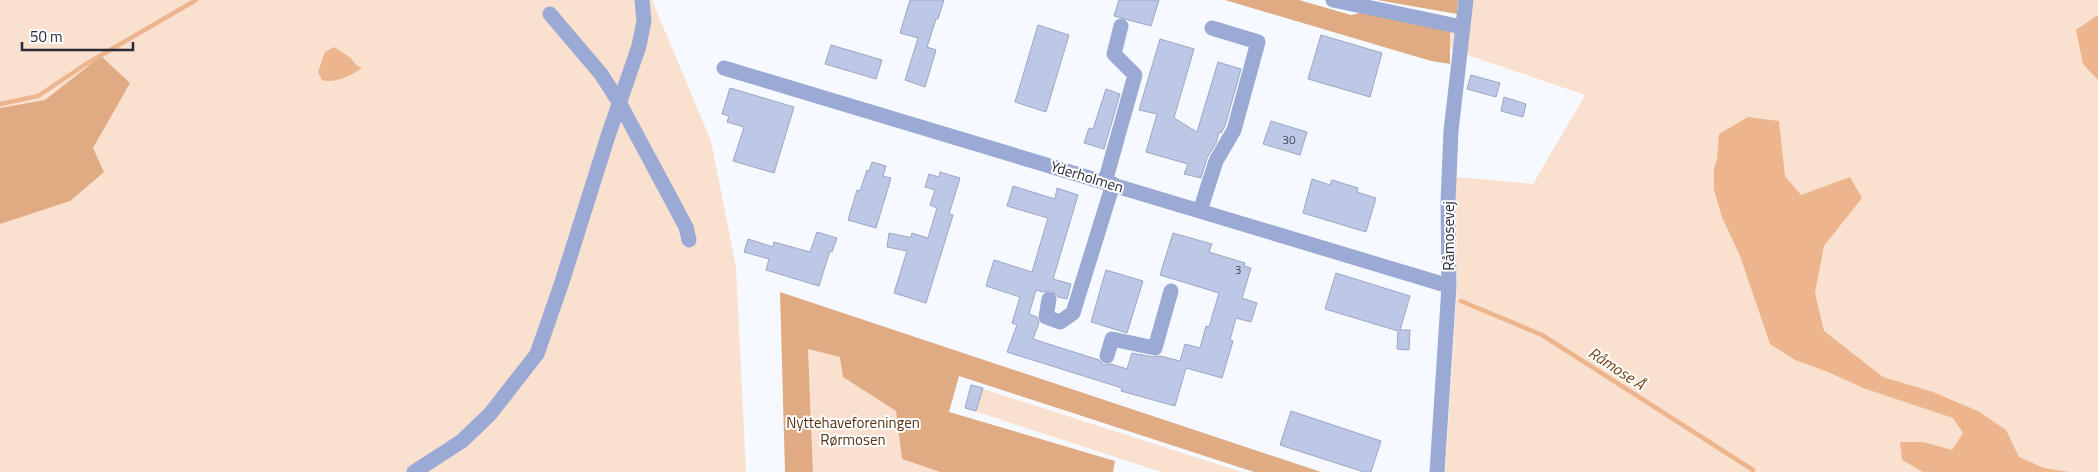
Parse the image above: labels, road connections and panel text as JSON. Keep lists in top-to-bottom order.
{
  "streets": {
    "street": ["Yderholmen", "Råmosevej"]
  },
  "crossings": [
    ["Yderholmen", "Råmosevej"]
  ],
  "water": ["Råmose Å"],
  "parks": ["Nyttehaveforeningen Rørmosen"],
  "house_numbers": ["30", "3"],
  "scale_bar": "50 m"
}
